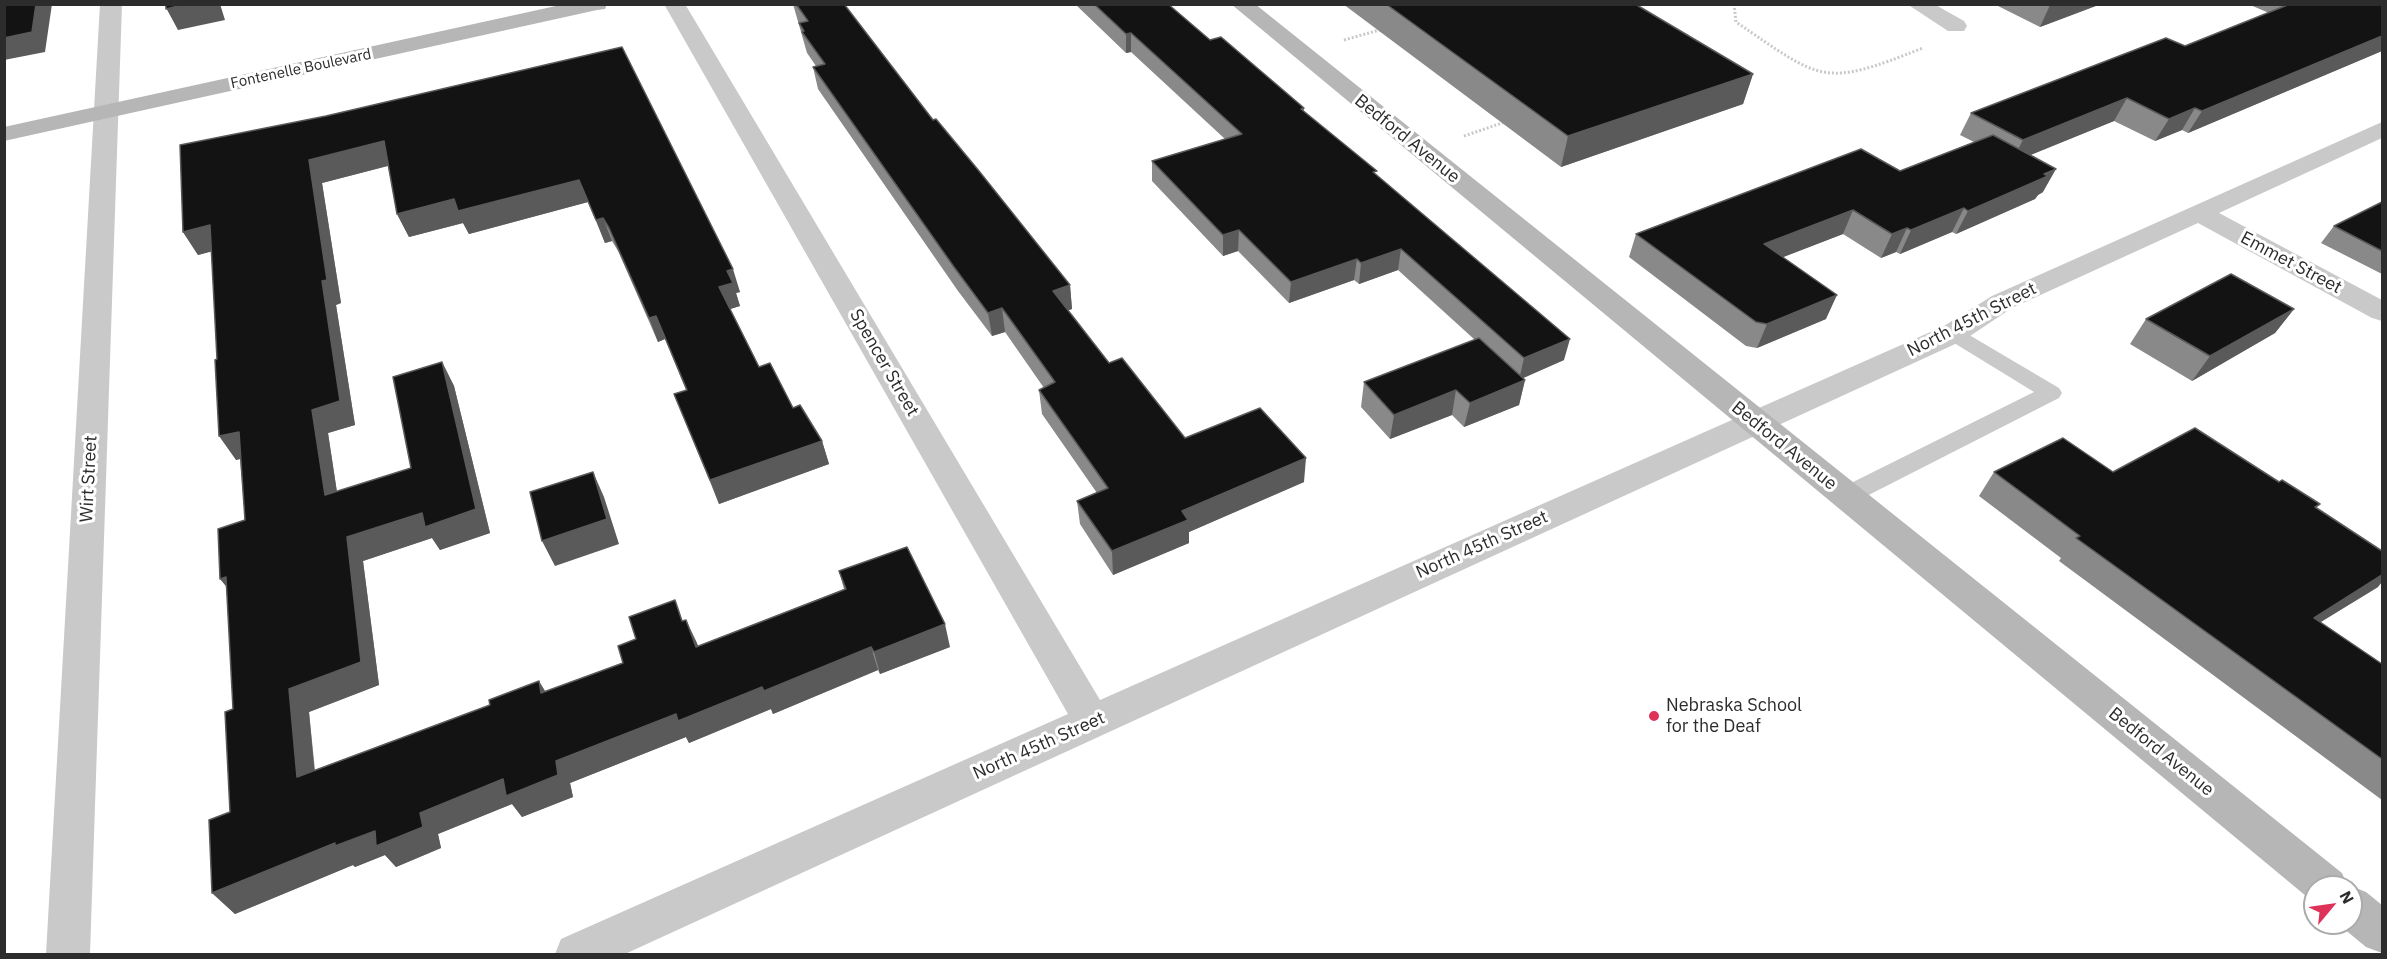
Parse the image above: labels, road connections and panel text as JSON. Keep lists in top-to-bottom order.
{
  "streets": {
    "street": [
      "Fontenelle Boulevard",
      "Bedford Avenue",
      "Emmet Street",
      "North 45th Street",
      "Spencer Street",
      "Wirt Street"
    ]
  },
  "crossings": [
    ["Fontenelle Boulevard", "Wirt Street"],
    ["Bedford Avenue", "North 45th Street"],
    ["Emmet Street", "North 45th Street"],
    ["North 45th Street", "Spencer Street"]
  ],
  "places": ["Nebraska School for the Deaf"],
  "north": "top right"
}
